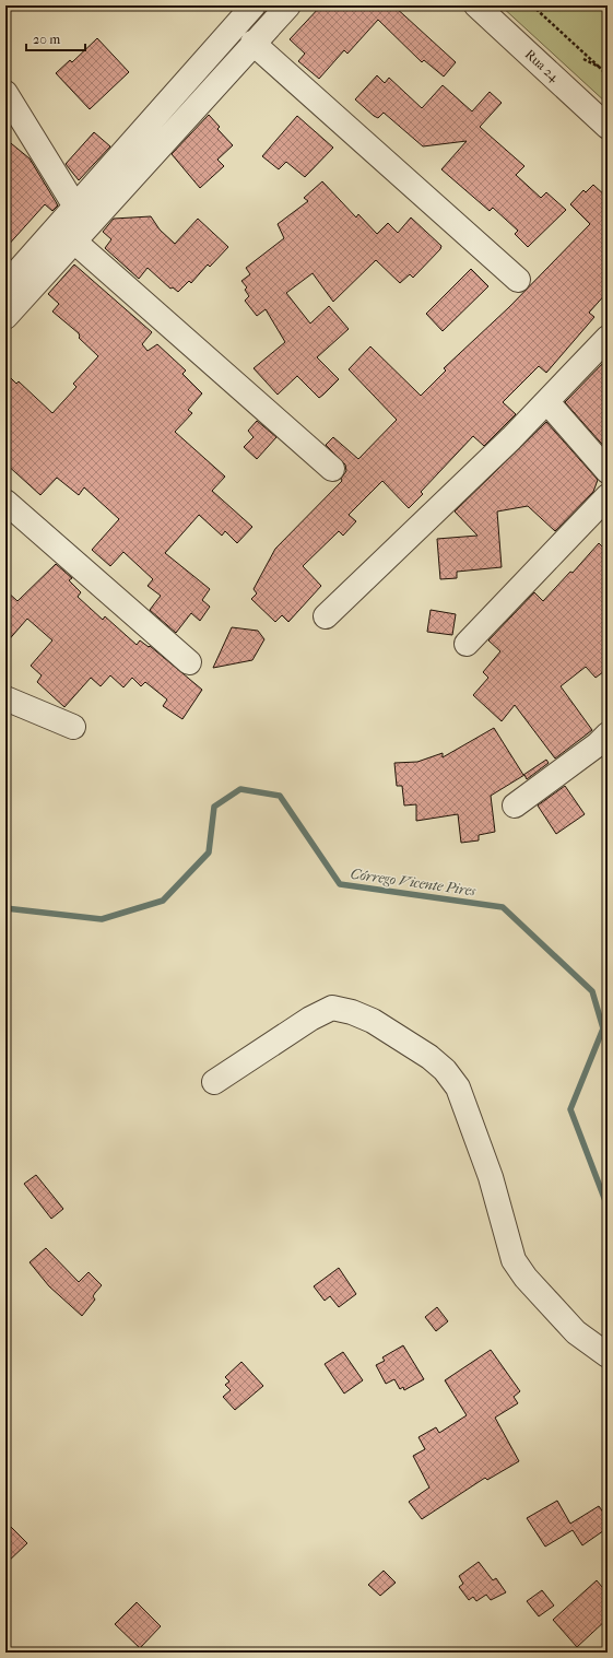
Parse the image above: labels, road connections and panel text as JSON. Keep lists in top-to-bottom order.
{
  "streets": {
    "street": ["Rua 24"]
  },
  "water": ["Córrego Vicente Pires"],
  "scale_bar": "20 m"
}
